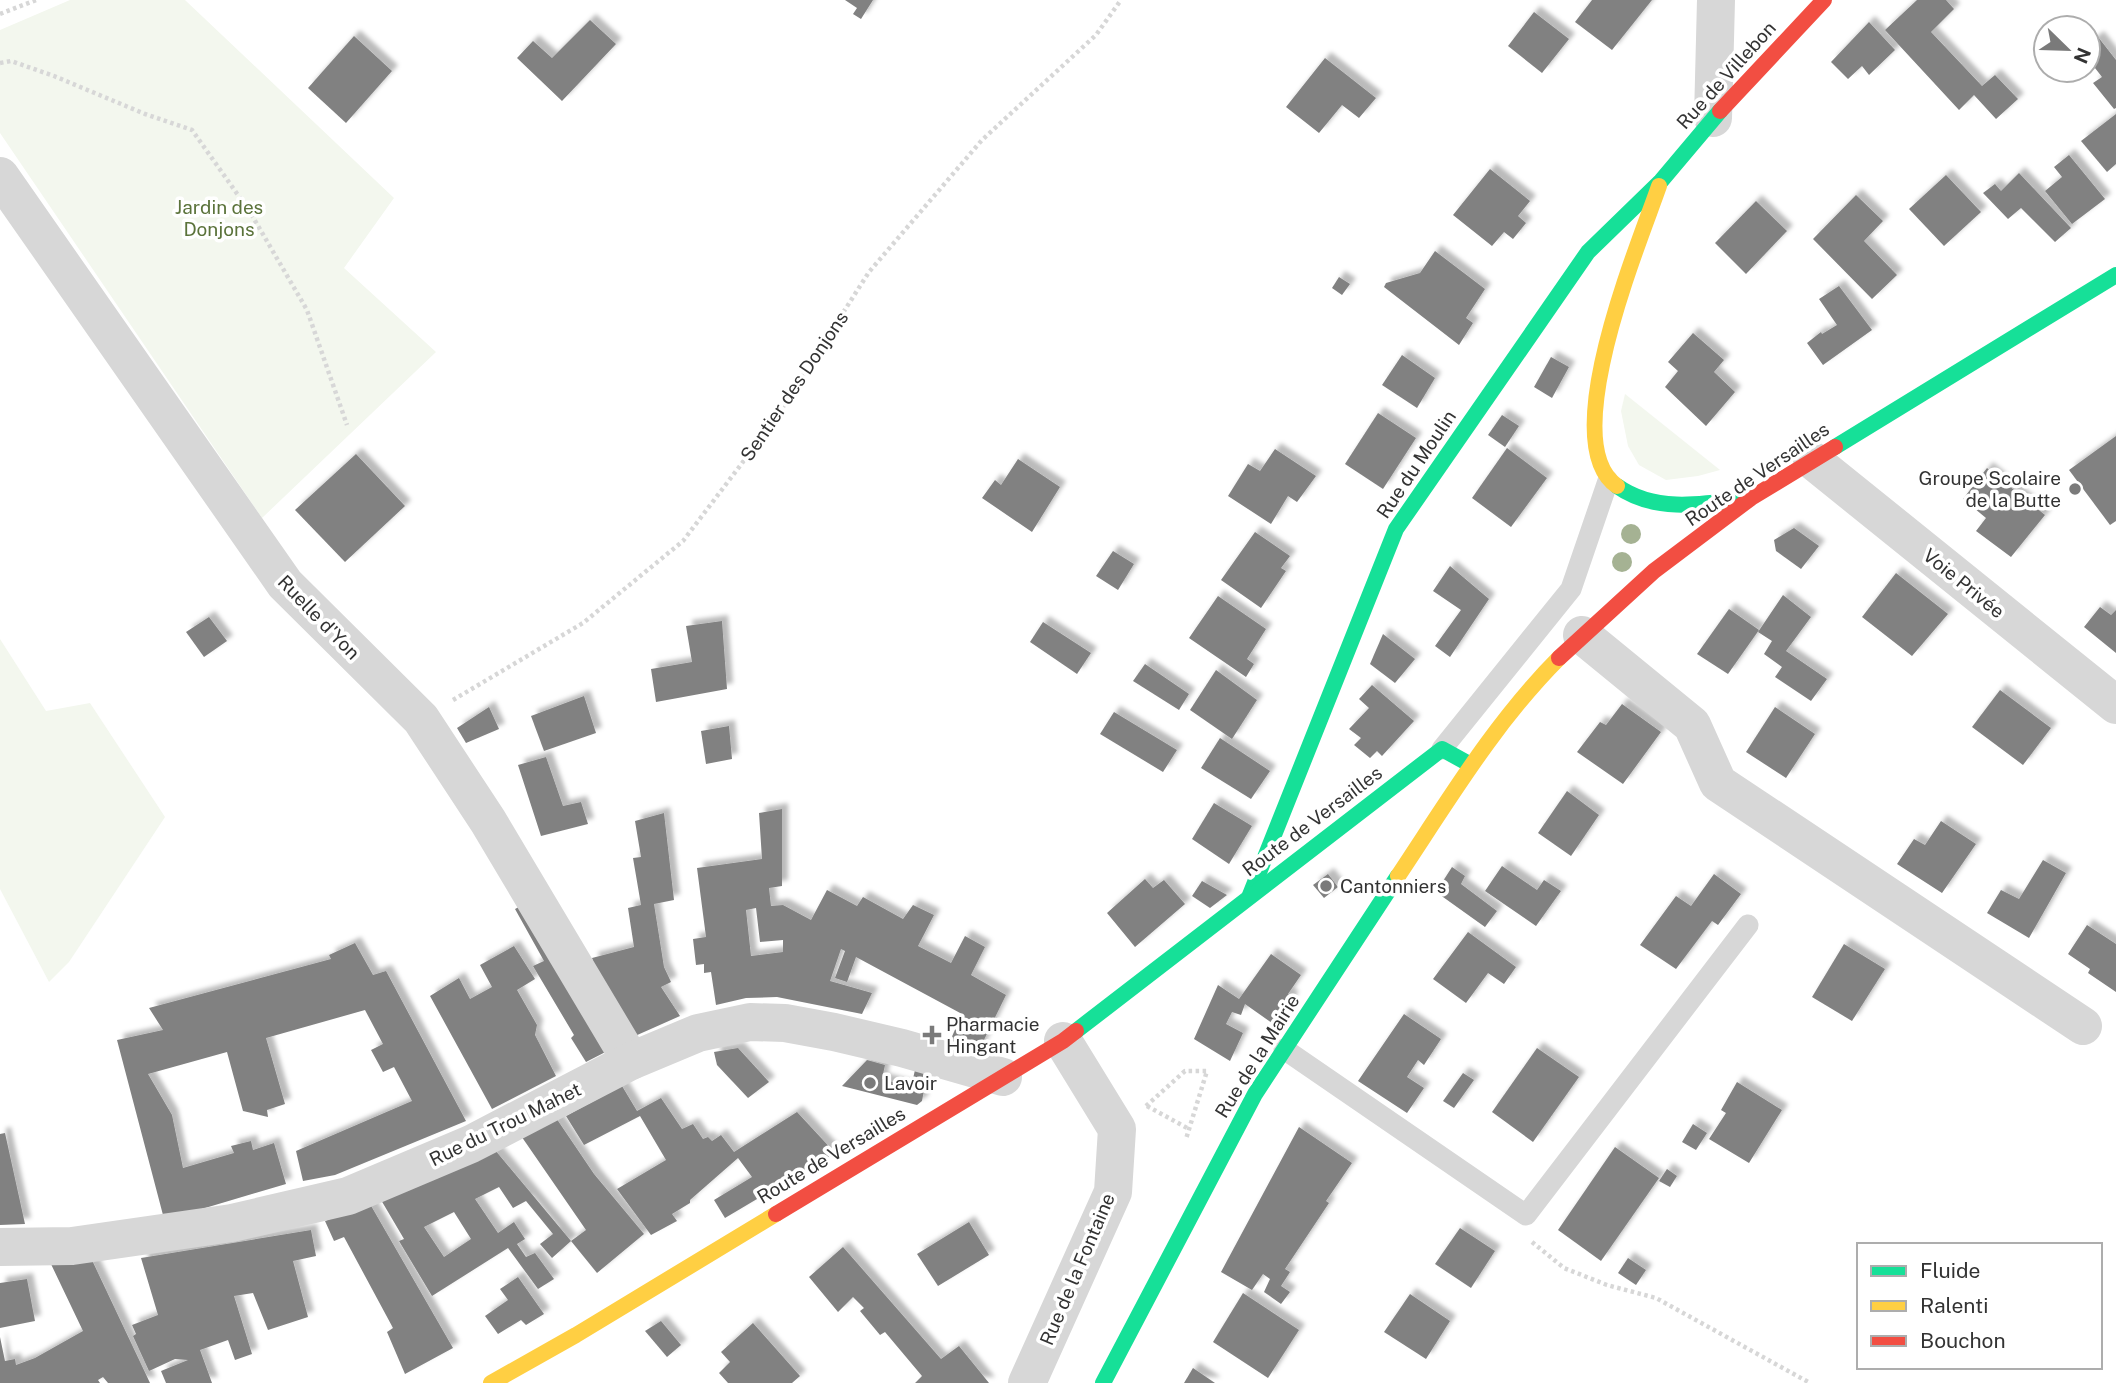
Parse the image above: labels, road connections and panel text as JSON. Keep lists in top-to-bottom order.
{
  "streets": {
    "main road": [
      "Rue de Villebon",
      "Rue du Moulin",
      "Route de Versailles",
      "Rue de la Mairie"
    ],
    "street": [
      "Voie Privée",
      "Ruelle d'Yon",
      "Rue du Trou Mahet",
      "Rue de la Fontaine"
    ],
    "path": ["Sentier des Donjons"]
  },
  "crossings": [
    ["Rue de Villebon", "Rue du Moulin"],
    ["Sentier des Donjons", "Ruelle d'Yon"],
    ["Rue du Moulin", "Route de Versailles"],
    ["Route de Versailles", "Voie Privée"],
    ["Route de Versailles", "Rue de la Mairie"],
    ["Route de Versailles", "Rue du Trou Mahet"],
    ["Route de Versailles", "Rue de la Fontaine"],
    ["Ruelle d'Yon", "Rue du Trou Mahet"]
  ],
  "parks": ["Jardin des Donjons"],
  "places": {
    "other": ["Groupe Scolaire de la Butte", "Cantonniers", "Lavoir"],
    "health": ["Pharmacie Hingant"]
  },
  "legend": ["Fluide", "Ralenti", "Bouchon"],
  "north": "bottom right"
}
